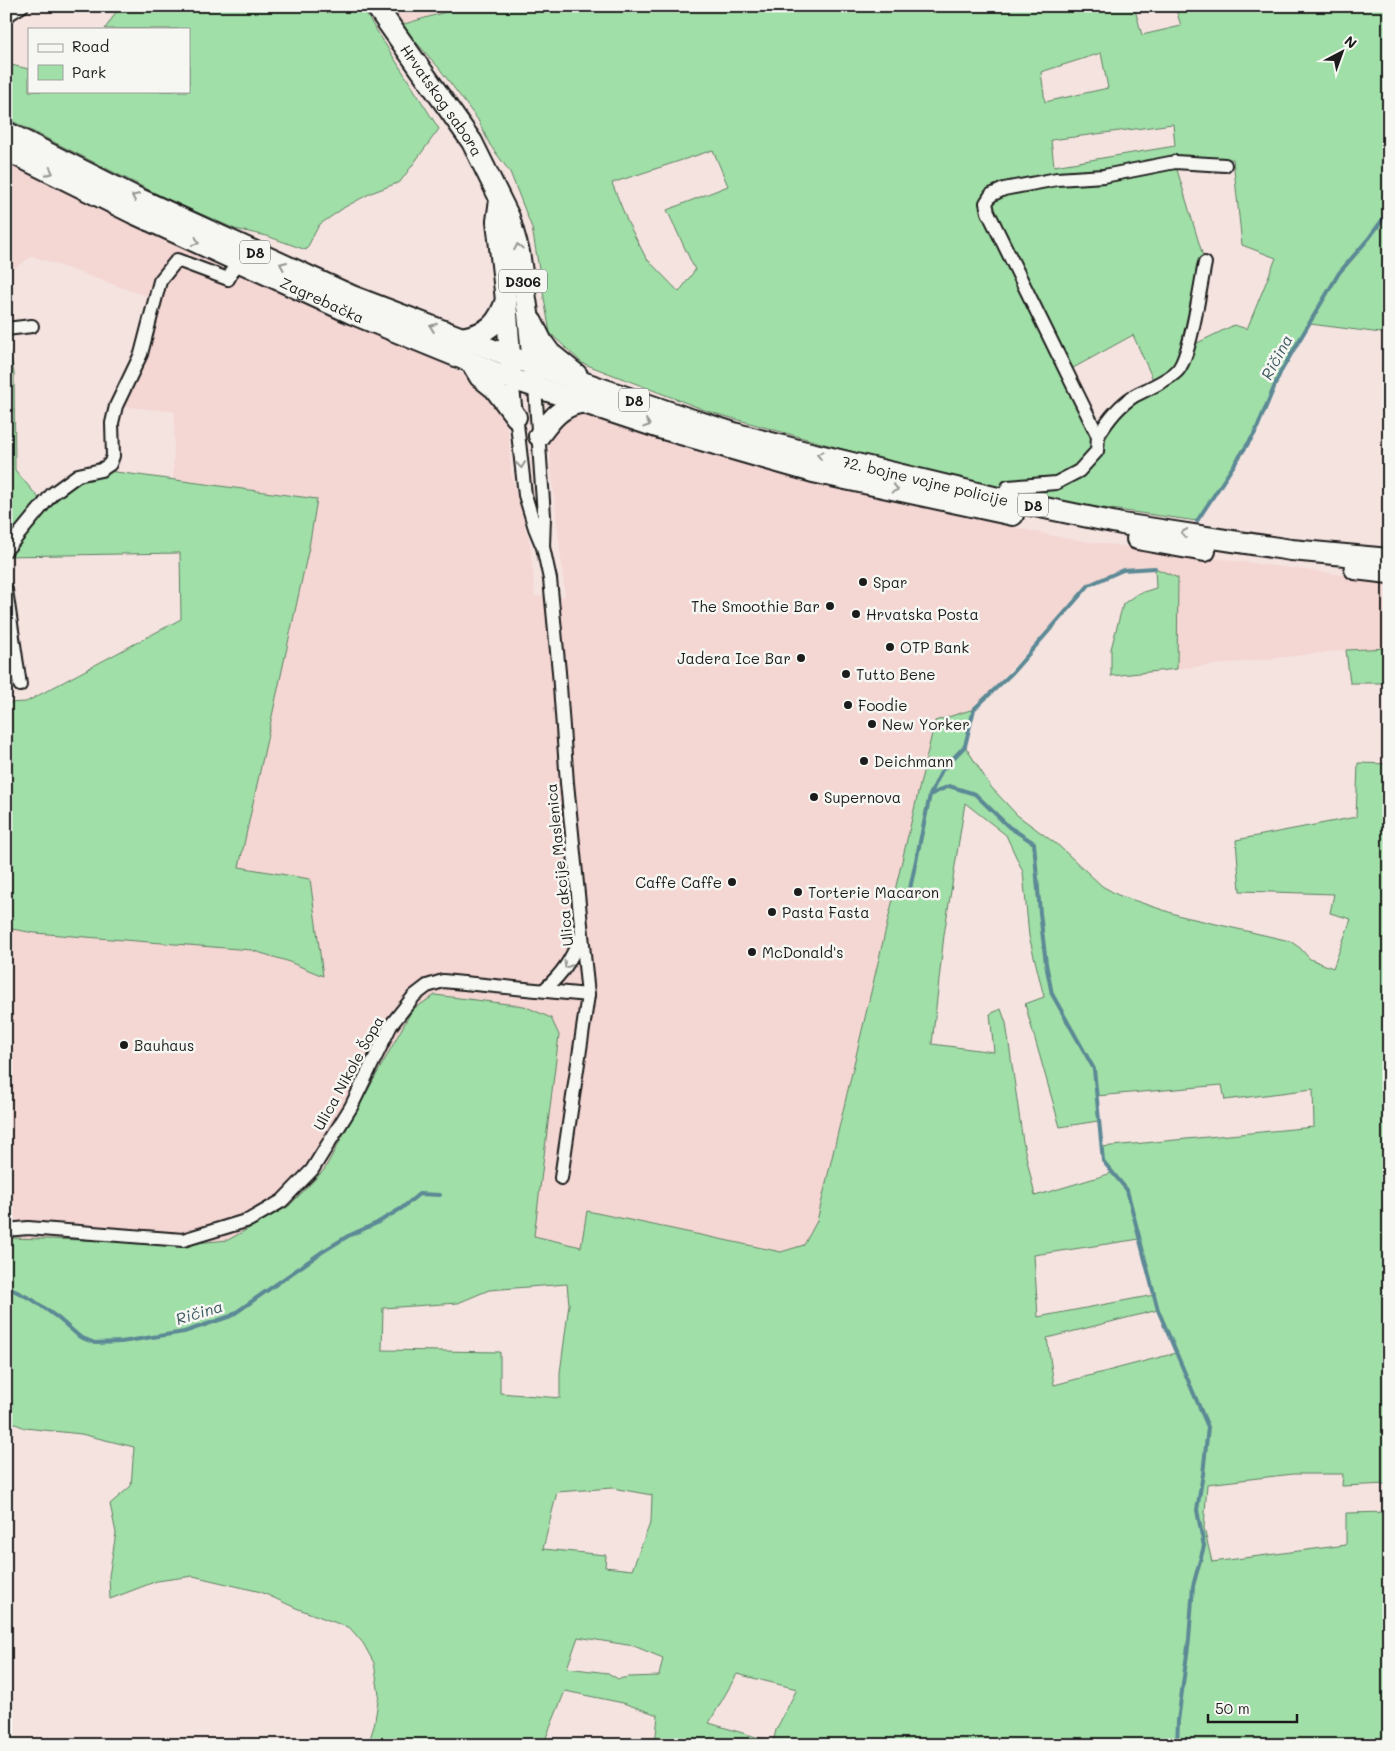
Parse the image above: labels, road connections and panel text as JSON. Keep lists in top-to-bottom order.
{
  "streets": {
    "main road": [
      "Hrvatskog sabora",
      "D8",
      "D306",
      "Zagrebačka",
      "72. bojne vojne policije"
    ],
    "street": ["Ulica akcije Maslenica", "Ulica Nikole Šopa"]
  },
  "crossings": [
    ["Hrvatskog sabora", "Zagrebačka"],
    ["Hrvatskog sabora", "72. bojne vojne policije"],
    ["Hrvatskog sabora", "Ulica akcije Maslenica"],
    ["Zagrebačka", "72. bojne vojne policije"],
    ["Zagrebačka", "Ulica akcije Maslenica"],
    ["72. bojne vojne policije", "Ulica akcije Maslenica"],
    ["Ulica akcije Maslenica", "Ulica Nikole Šopa"]
  ],
  "water": ["Ričina"],
  "places": [
    "Spar",
    "The Smoothie Bar",
    "Hrvatska Posta",
    "OTP Bank",
    "Jadera Ice Bar",
    "Tutto Bene",
    "Foodie",
    "New Yorker",
    "Deichmann",
    "Supernova",
    "Caffe Caffe",
    "Torterie Macaron",
    "Pasta Fasta",
    "McDonald's",
    "Bauhaus"
  ],
  "legend": ["Road", "Park"],
  "scale_bar": "50 m",
  "north": "top right"
}
